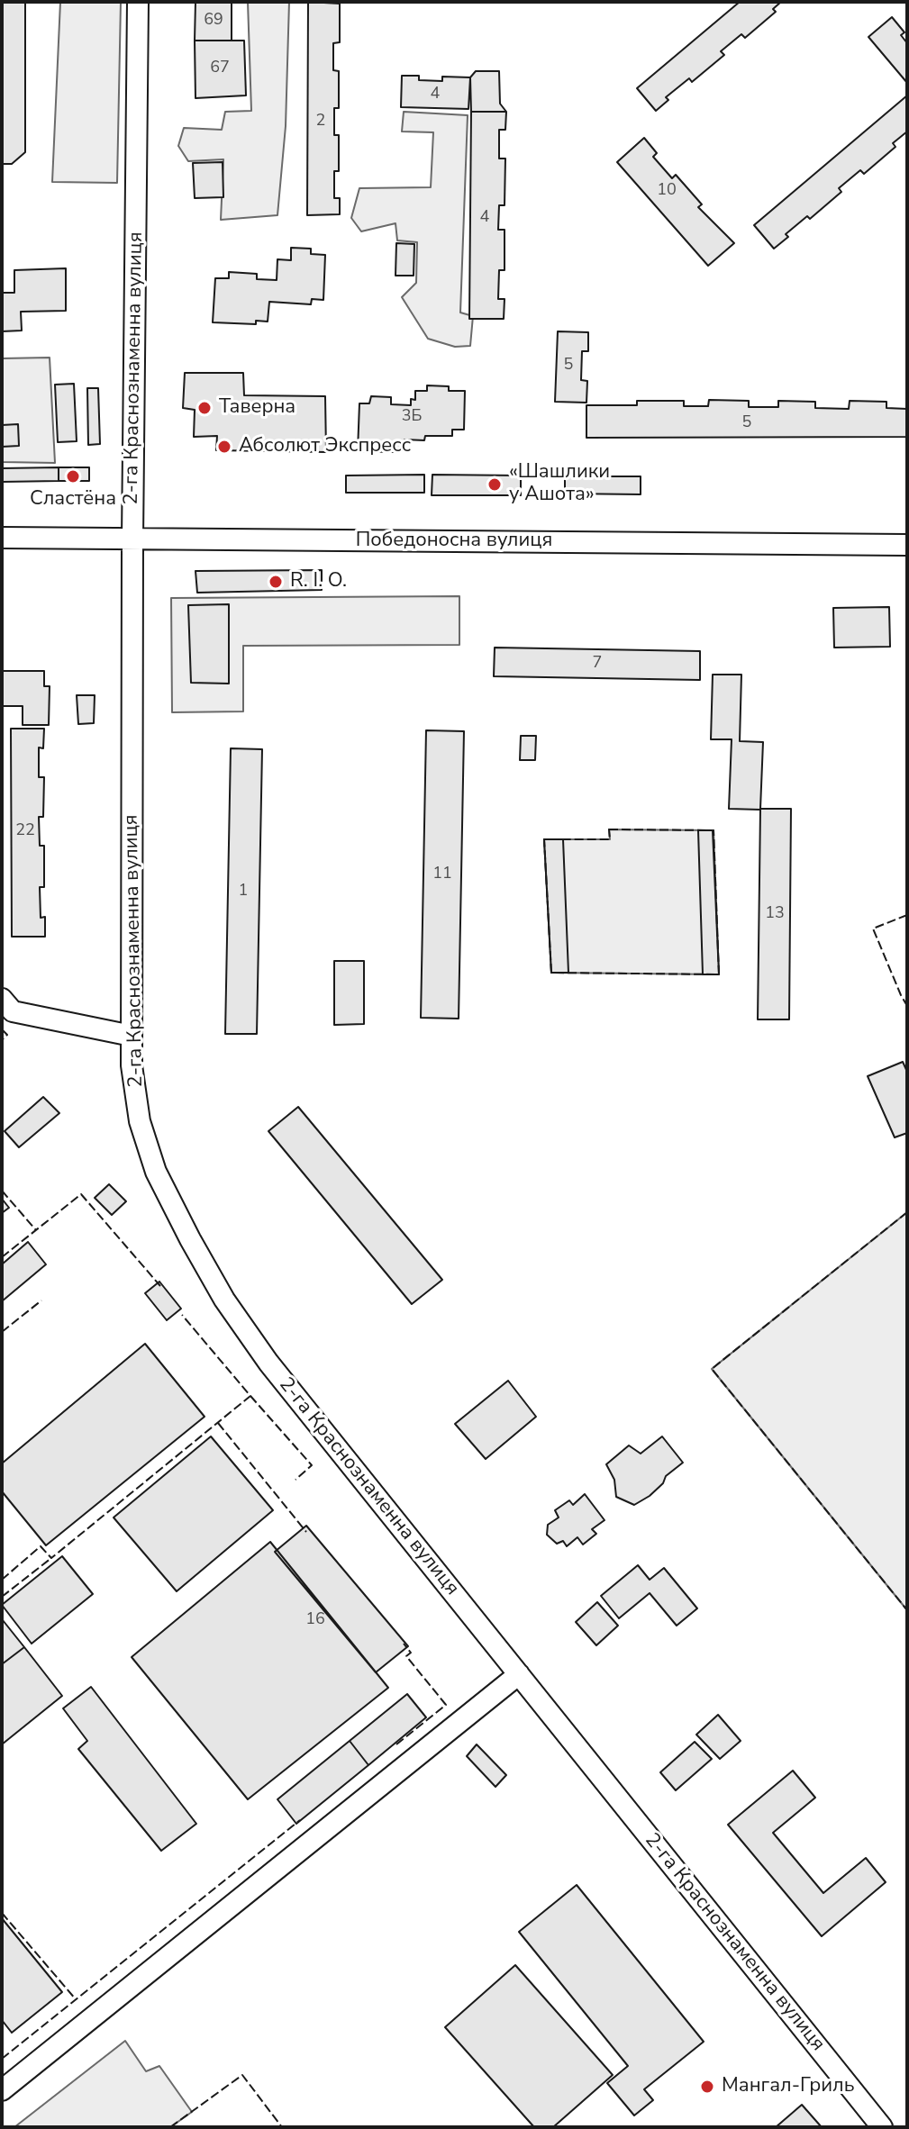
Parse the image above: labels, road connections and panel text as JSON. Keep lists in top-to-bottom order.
{
  "streets": {
    "street": ["2-га Краснознаменна вулиця", "Победоносна вулиця"]
  },
  "crossings": [
    ["2-га Краснознаменна вулиця", "Победоносна вулиця"]
  ],
  "places": [
    "Таверна",
    "Абсолют Экспресс",
    "Сластёна",
    "«Шашлики у Ашота»",
    "R. I. O.",
    "Мангал-Гриль"
  ],
  "house_numbers": [
    "69",
    "67",
    "4",
    "2",
    "10",
    "4",
    "5",
    "3Б",
    "5",
    "7",
    "22",
    "11",
    "1",
    "13",
    "16"
  ]
}
